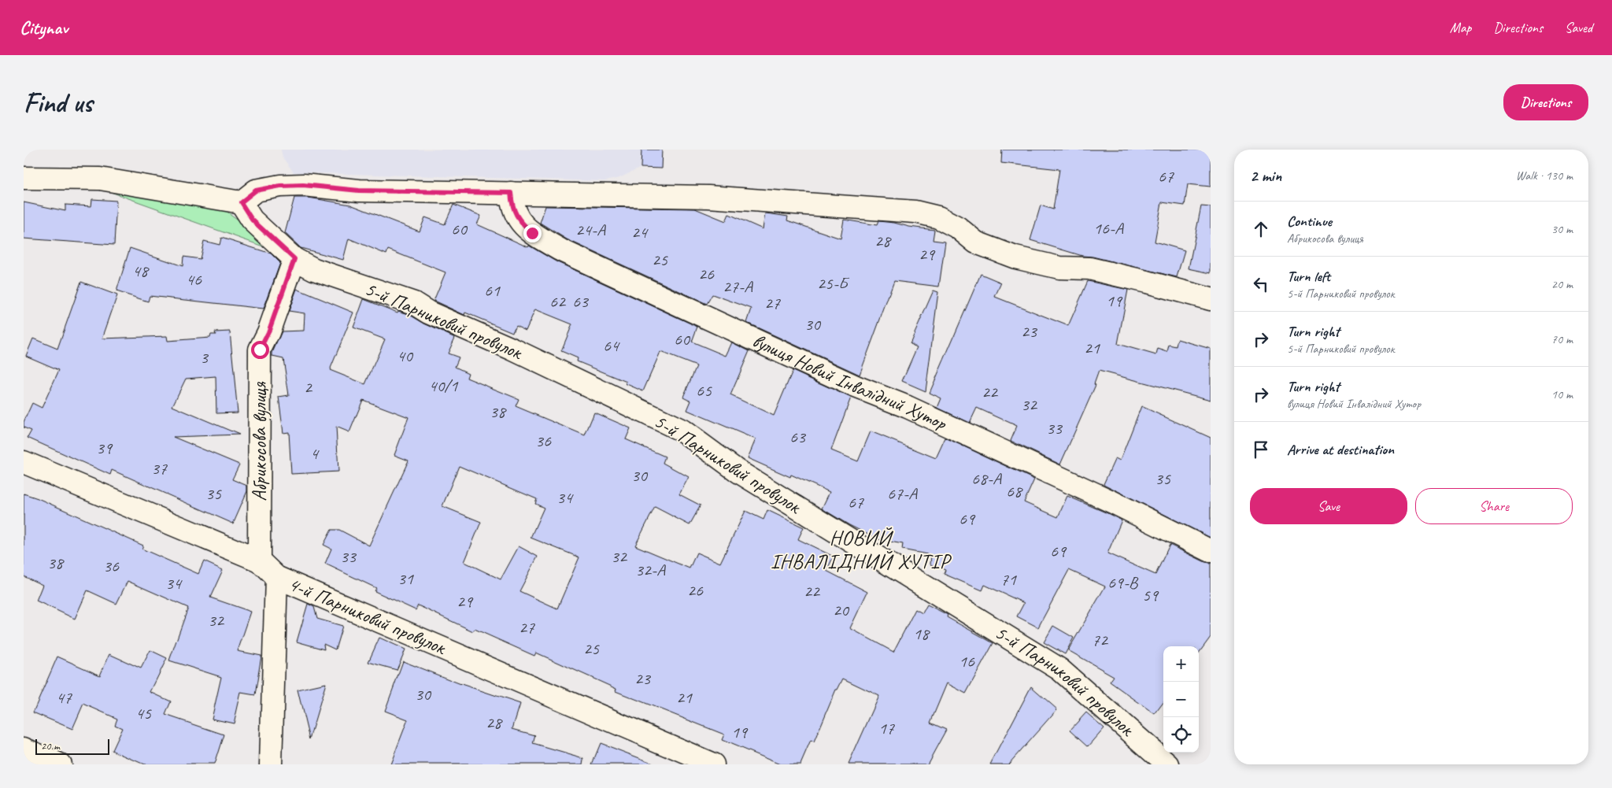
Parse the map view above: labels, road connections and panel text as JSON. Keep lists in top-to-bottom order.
{
  "streets": {
    "street": [
      "5-й Парниковий провулок",
      "вулиця Новий Інвалідний Хутор",
      "Абрикосова вулиця",
      "4-й Парниковий провулок"
    ]
  },
  "crossings": [
    ["5-й Парниковий провулок", "Абрикосова вулиця"],
    ["Абрикосова вулиця", "4-й Парниковий провулок"]
  ],
  "districts": ["НОВИЙ ІНВАЛІДНИЙ ХУТІР"],
  "house_numbers": [
    "67",
    "16-А",
    "60",
    "24-А",
    "24",
    "28",
    "29",
    "25",
    "48",
    "26",
    "46",
    "25-Б",
    "27-А",
    "61",
    "19",
    "62",
    "63",
    "27",
    "30",
    "23",
    "60",
    "64",
    "21",
    "40",
    "3",
    "40/1",
    "2",
    "65",
    "22",
    "32",
    "38",
    "33",
    "63",
    "36",
    "39",
    "4",
    "37",
    "30",
    "68-А",
    "35",
    "68",
    "35",
    "67-А",
    "34",
    "67",
    "69",
    "69",
    "33",
    "32",
    "38",
    "36",
    "32-А",
    "31",
    "71",
    "69-В",
    "34",
    "26",
    "22",
    "59",
    "29",
    "20",
    "32",
    "27",
    "18",
    "72",
    "25",
    "16",
    "23",
    "30",
    "47",
    "21",
    "45",
    "28",
    "17",
    "19"
  ],
  "scale_bar": "20 m",
  "page": {
    "header": "Citynav",
    "nav": ["Map", "Directions", "Saved"],
    "buttons": [
      "Directions",
      ["Save", "Share"]
    ],
    "title": "Find us",
    "heading": ["2 min", "Walk · 130 m"],
    "list": [
      ["Continue", "Абрикосова вулиця", "30 m"],
      ["Turn left", "5-й Парниковий провулок", "20 m"],
      ["Turn right", "5-й Парниковий провулок", "70 m"],
      ["Turn right", "вулиця Новий Інвалідний Хутор", "10 m"],
      "Arrive at destination"
    ],
    "map_buttons": ["+", "−"],
    "scale": "20 m"
  }
}
